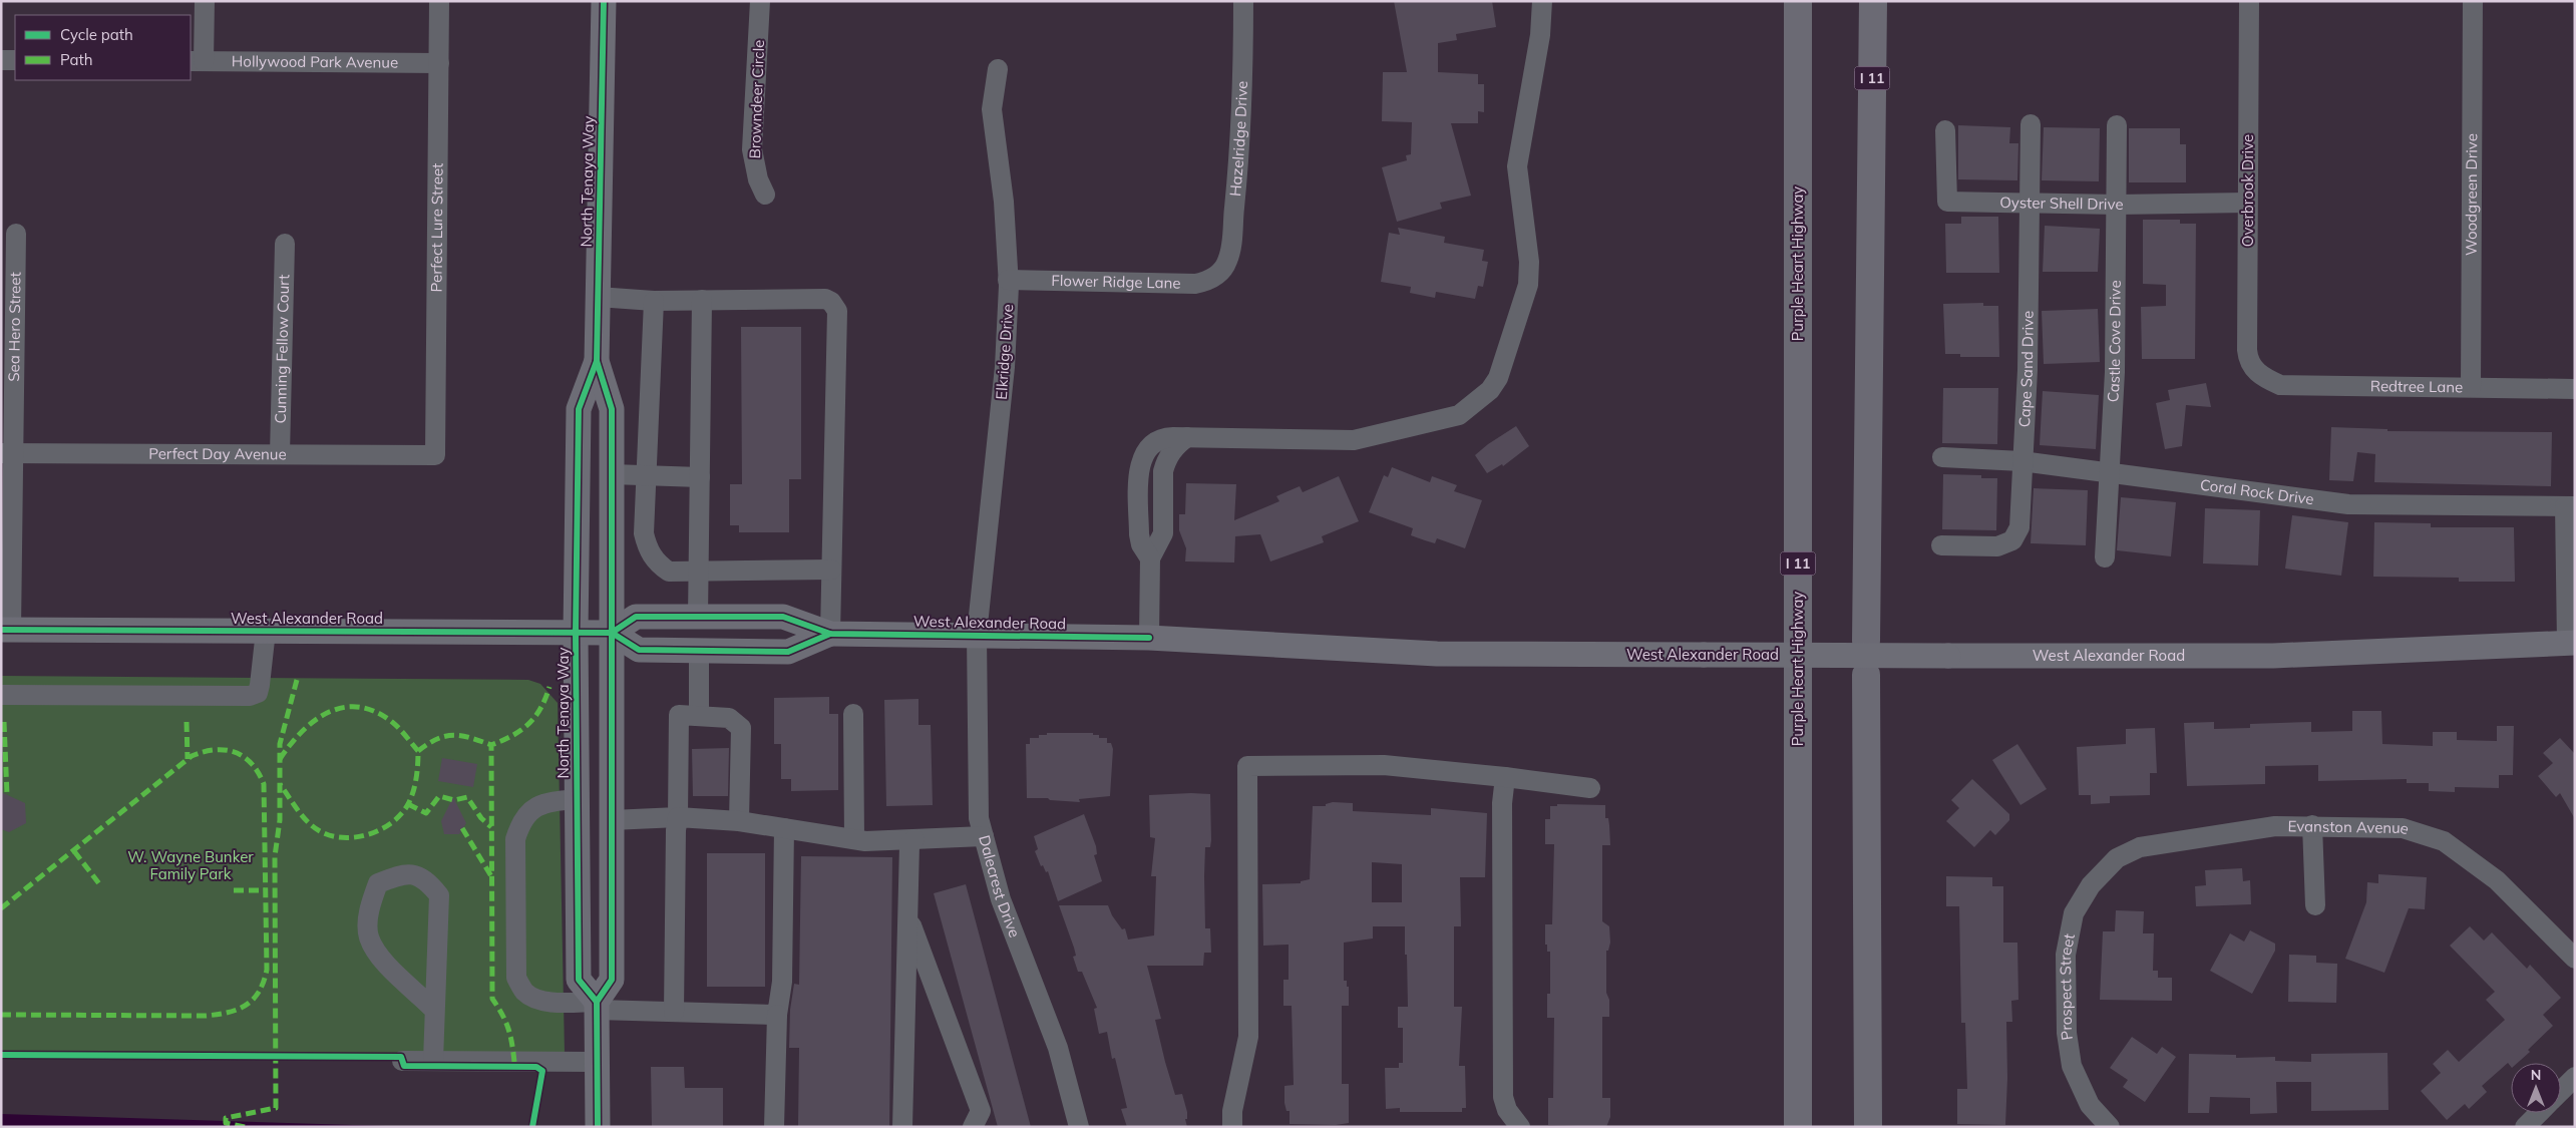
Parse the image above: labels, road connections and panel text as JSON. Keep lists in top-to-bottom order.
{
  "streets": {
    "highway": ["I 11", "Purple Heart Highway"],
    "main road": ["North Tenaya Way", "West Alexander Road"],
    "street": [
      "Hollywood Park Avenue",
      "Browndeer Circle",
      "Hazelridge Drive",
      "Overbrook Drive",
      "Woodgreen Drive",
      "Oyster Shell Drive",
      "Perfect Lure Street",
      "Flower Ridge Lane",
      "Sea Hero Street",
      "Castle Cove Drive",
      "Cunning Fellow Court",
      "Elkridge Drive",
      "Cape Sand Drive",
      "Redtree Lane",
      "Perfect Day Avenue",
      "Coral Rock Drive",
      "Evanston Avenue",
      "Dalecrest Drive",
      "Prospect Street"
    ]
  },
  "crossings": [
    ["Hollywood Park Avenue", "Perfect Lure Street"],
    ["Hazelridge Drive", "Flower Ridge Lane"],
    ["North Tenaya Way", "West Alexander Road"],
    ["Overbrook Drive", "Oyster Shell Drive"],
    ["Overbrook Drive", "Redtree Lane"],
    ["Woodgreen Drive", "Redtree Lane"],
    ["Oyster Shell Drive", "Castle Cove Drive"],
    ["Oyster Shell Drive", "Cape Sand Drive"],
    ["Perfect Lure Street", "Perfect Day Avenue"],
    ["Flower Ridge Lane", "Elkridge Drive"],
    ["Sea Hero Street", "Perfect Day Avenue"],
    ["Sea Hero Street", "West Alexander Road"],
    ["Castle Cove Drive", "Coral Rock Drive"],
    ["Cunning Fellow Court", "Perfect Day Avenue"],
    ["Elkridge Drive", "West Alexander Road"],
    ["Elkridge Drive", "Dalecrest Drive"],
    ["Cape Sand Drive", "Coral Rock Drive"],
    ["West Alexander Road", "Dalecrest Drive"],
    ["Evanston Avenue", "Prospect Street"]
  ],
  "parks": ["W. Wayne Bunker Family Park"],
  "legend": ["Cycle path", "Path"],
  "north": "top"
}
